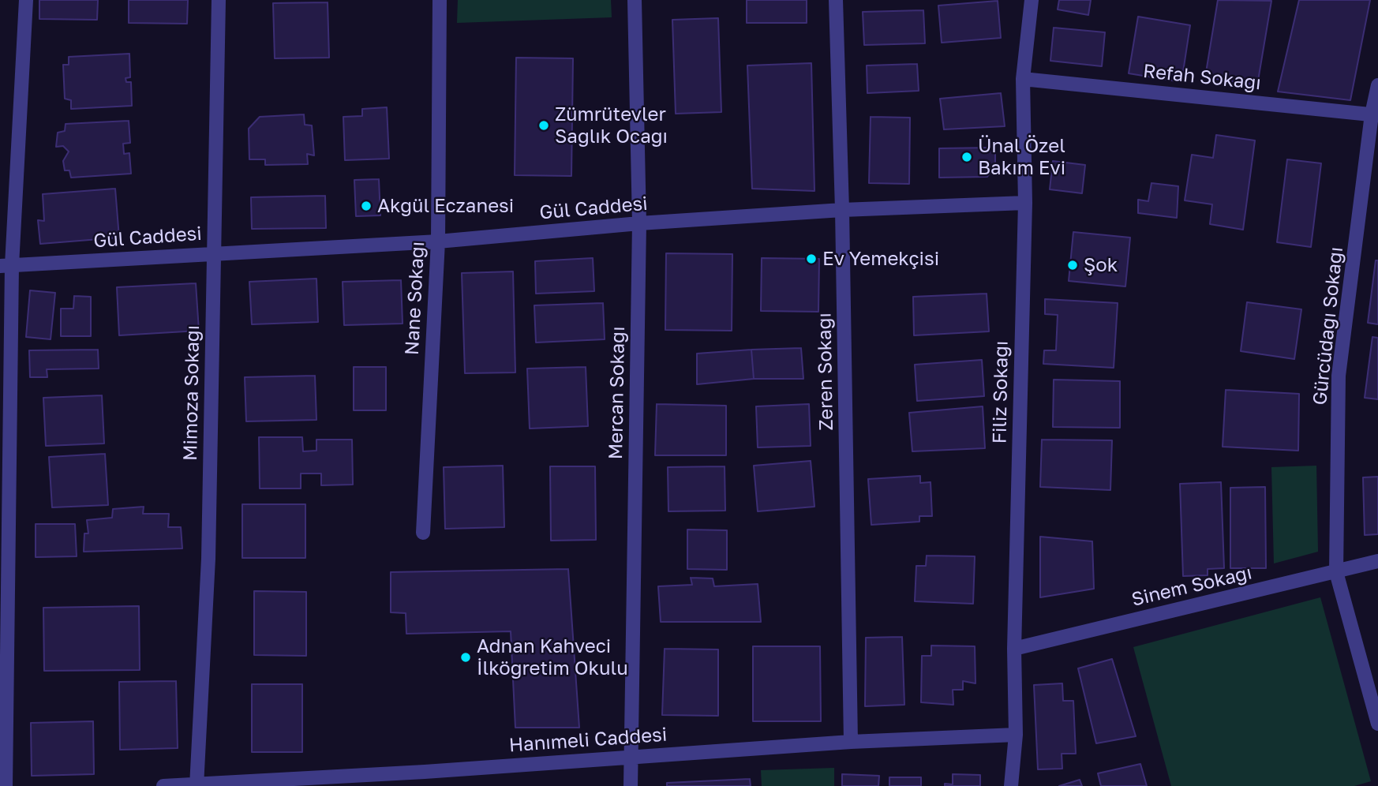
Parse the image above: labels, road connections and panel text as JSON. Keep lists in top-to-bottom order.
{
  "streets": {
    "street": [
      "Refah Sokağı",
      "Gül Caddesi",
      "Nane Sokağı",
      "Gürcüdağı Sokağı",
      "Zeren Sokağı",
      "Filiz Sokağı",
      "Mimoza Sokağı",
      "Mercan Sokağı",
      "Sinem Sokağı",
      "Hanımeli Caddesi"
    ]
  },
  "crossings": [
    ["Refah Sokağı", "Gürcüdağı Sokağı"],
    ["Refah Sokağı", "Filiz Sokağı"],
    ["Gül Caddesi", "Nane Sokağı"],
    ["Gül Caddesi", "Zeren Sokağı"],
    ["Gül Caddesi", "Filiz Sokağı"],
    ["Gül Caddesi", "Mimoza Sokağı"],
    ["Gül Caddesi", "Mercan Sokağı"],
    ["Gürcüdağı Sokağı", "Sinem Sokağı"],
    ["Zeren Sokağı", "Hanımeli Caddesi"],
    ["Filiz Sokağı", "Sinem Sokağı"],
    ["Filiz Sokağı", "Hanımeli Caddesi"],
    ["Mimoza Sokağı", "Hanımeli Caddesi"],
    ["Mercan Sokağı", "Hanımeli Caddesi"]
  ],
  "places": [
    "Zümrütevler Sağlık Ocağı",
    "Ünal Özel Bakım Evi",
    "Akgül Eczanesi",
    "Ev Yemekçisi",
    "Şok",
    "Adnan Kahveci İlköğretim Okulu"
  ]
}
